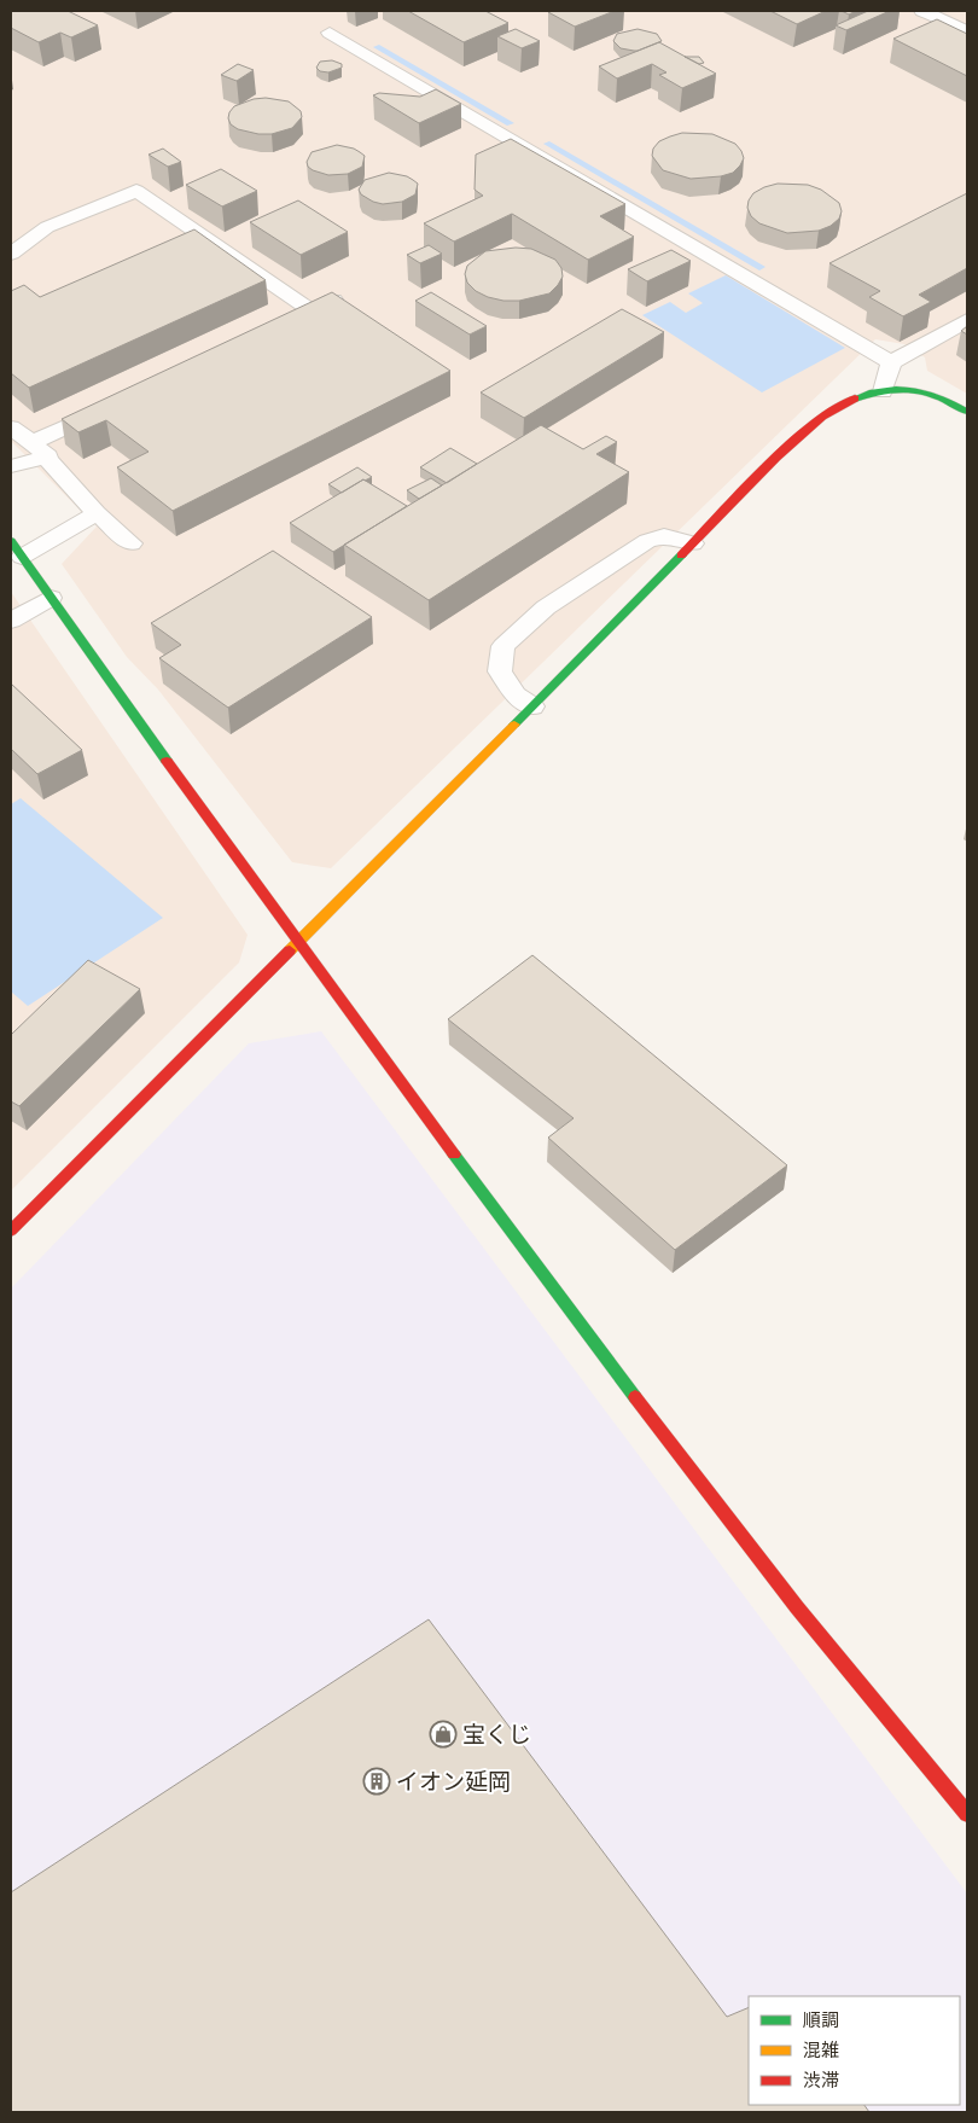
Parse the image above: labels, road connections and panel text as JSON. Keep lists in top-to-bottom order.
{
  "places": {
    "shop": ["宝くじ"],
    "building": ["イオン延岡"]
  },
  "legend": ["順調", "混雑", "渋滞"]
}
